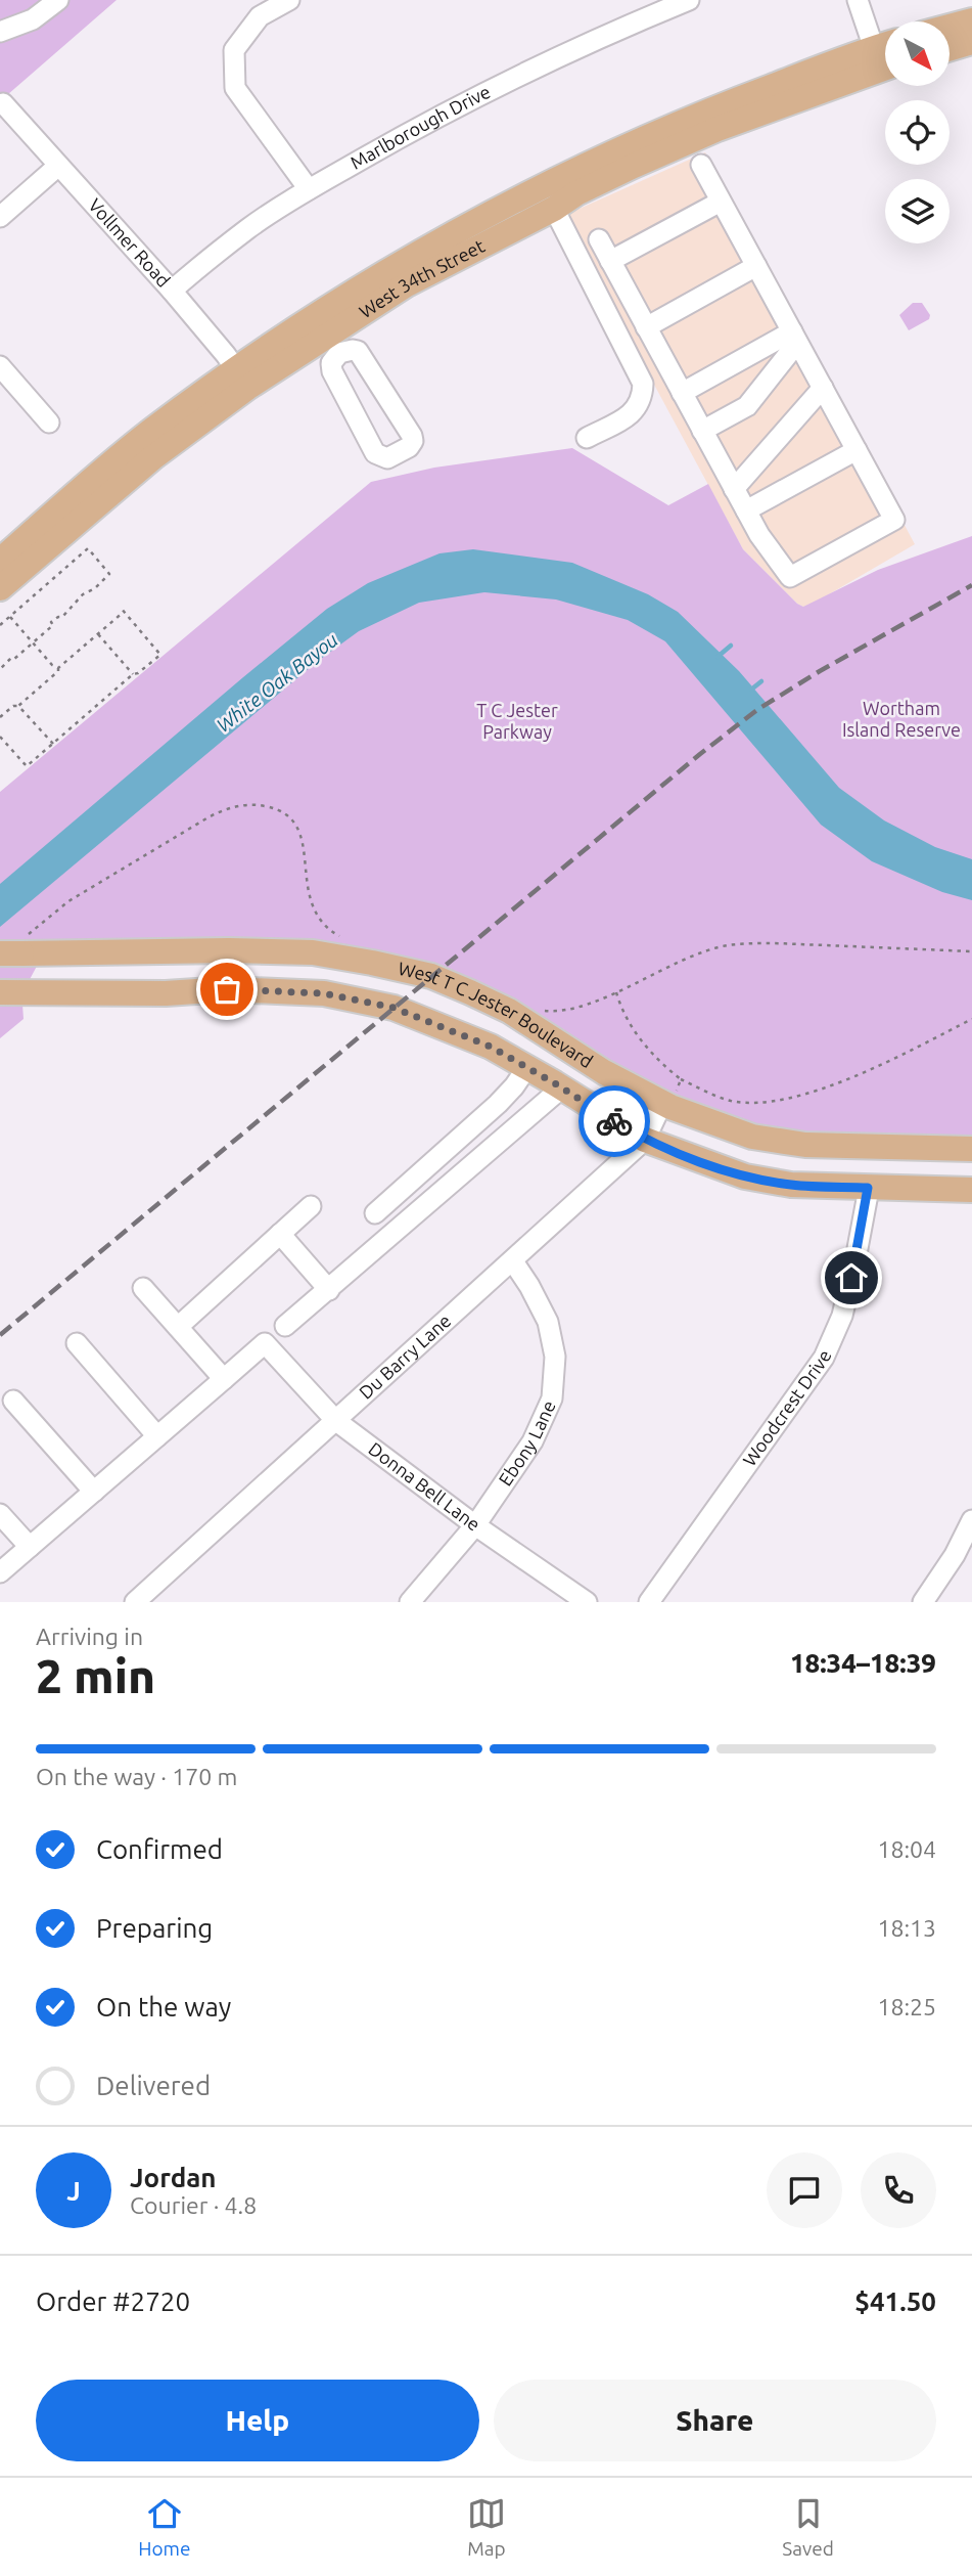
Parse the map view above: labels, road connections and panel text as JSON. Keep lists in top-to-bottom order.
{
  "streets": {
    "main road": ["West 34th Street", "West T C Jester Boulevard"],
    "street": [
      "Marlborough Drive",
      "Vollmer Road",
      "Du Barry Lane",
      "Woodcrest Drive",
      "Ebony Lane",
      "Donna Bell Lane"
    ]
  },
  "crossings": [
    ["Marlborough Drive", "Vollmer Road"],
    ["Vollmer Road", "West 34th Street"],
    ["West T C Jester Boulevard", "Du Barry Lane"],
    ["West T C Jester Boulevard", "Woodcrest Drive"],
    ["Du Barry Lane", "Ebony Lane"],
    ["Du Barry Lane", "Donna Bell Lane"],
    ["Ebony Lane", "Donna Bell Lane"]
  ],
  "water": ["White Oak Bayou"],
  "parks": ["Wortham Island Reserve", "T C Jester Parkway"],
  "north": "bottom right",
  "page": {
    "heading": ["2 min", "Arriving in", "18:34–18:39"],
    "panel": [
      "Jordan",
      "Courier · 4.8",
      "Order #2720",
      "$41.50"
    ],
    "bar": "On the way · 170 m",
    "list": [
      ["Confirmed", "18:04"],
      ["Preparing", "18:13"],
      ["On the way", "18:25"],
      "Delivered"
    ],
    "round": "J",
    "buttons": ["Help", "Share"],
    "tabs": ["Home", "Map", "Saved"]
  }
}
